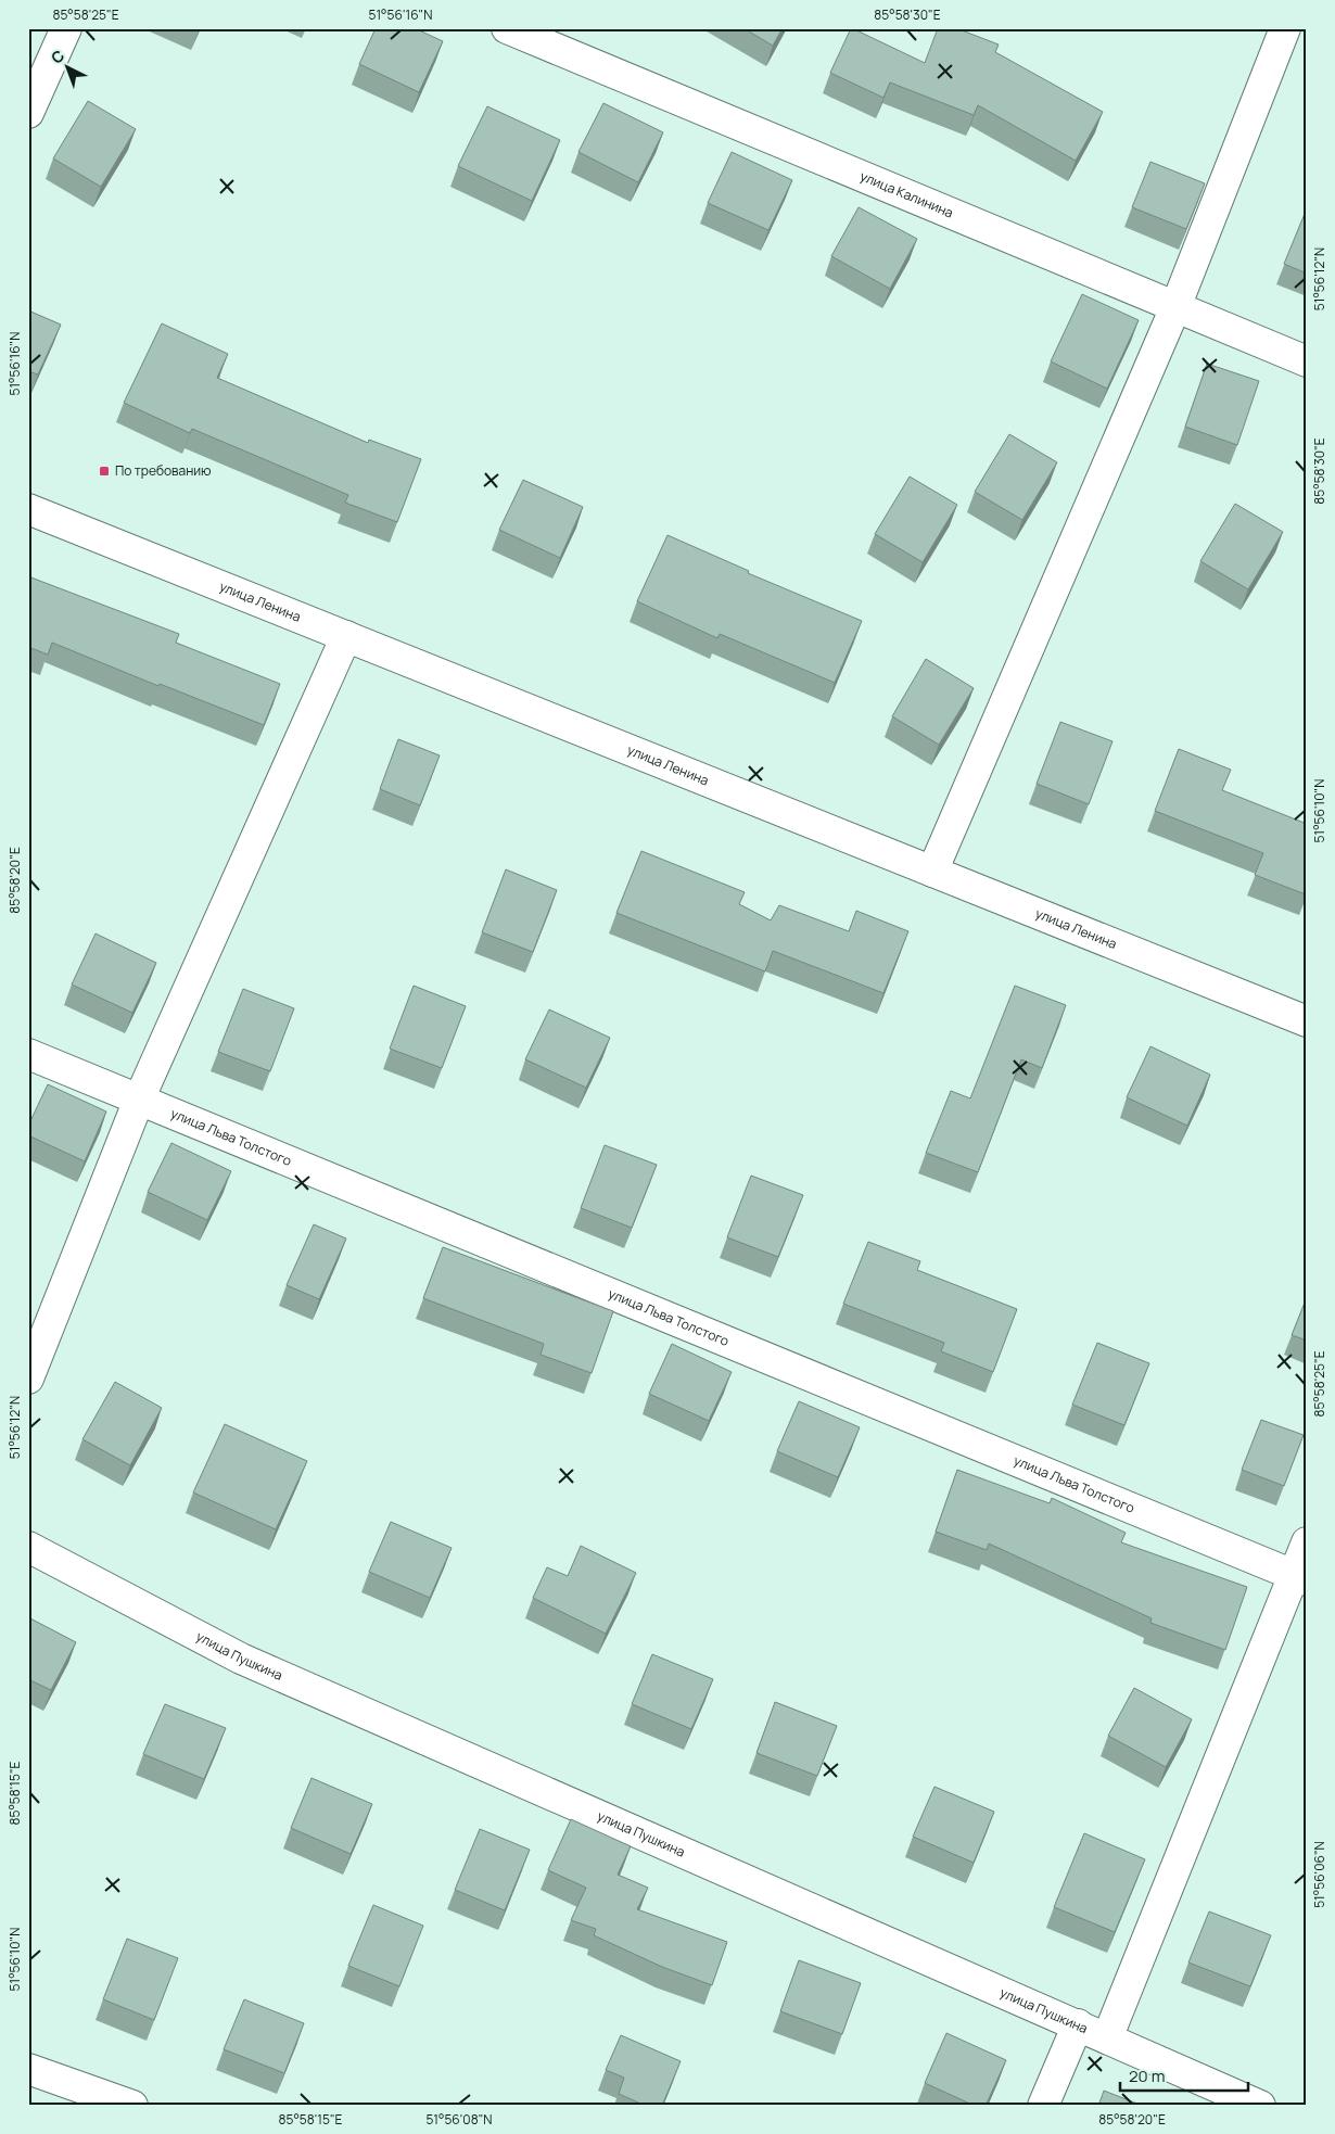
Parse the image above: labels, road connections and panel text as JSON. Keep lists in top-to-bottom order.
{
  "streets": {
    "street": [
      "улица Калинина",
      "улица Ленина",
      "улица Льва Толстого",
      "улица Пушкина"
    ]
  },
  "places": {
    "transit": ["По требованию"]
  },
  "scale_bar": "20 m",
  "north": "top left",
  "coordinates": [
    "85°58'25\"E",
    "51°56'16\"N",
    "85°58'30\"E",
    "51°56'12\"N",
    "51°56'10\"N",
    "85°58'20\"E",
    "85°58'15\"E",
    "51°56'06\"N",
    "51°56'08\"N"
  ]
}
